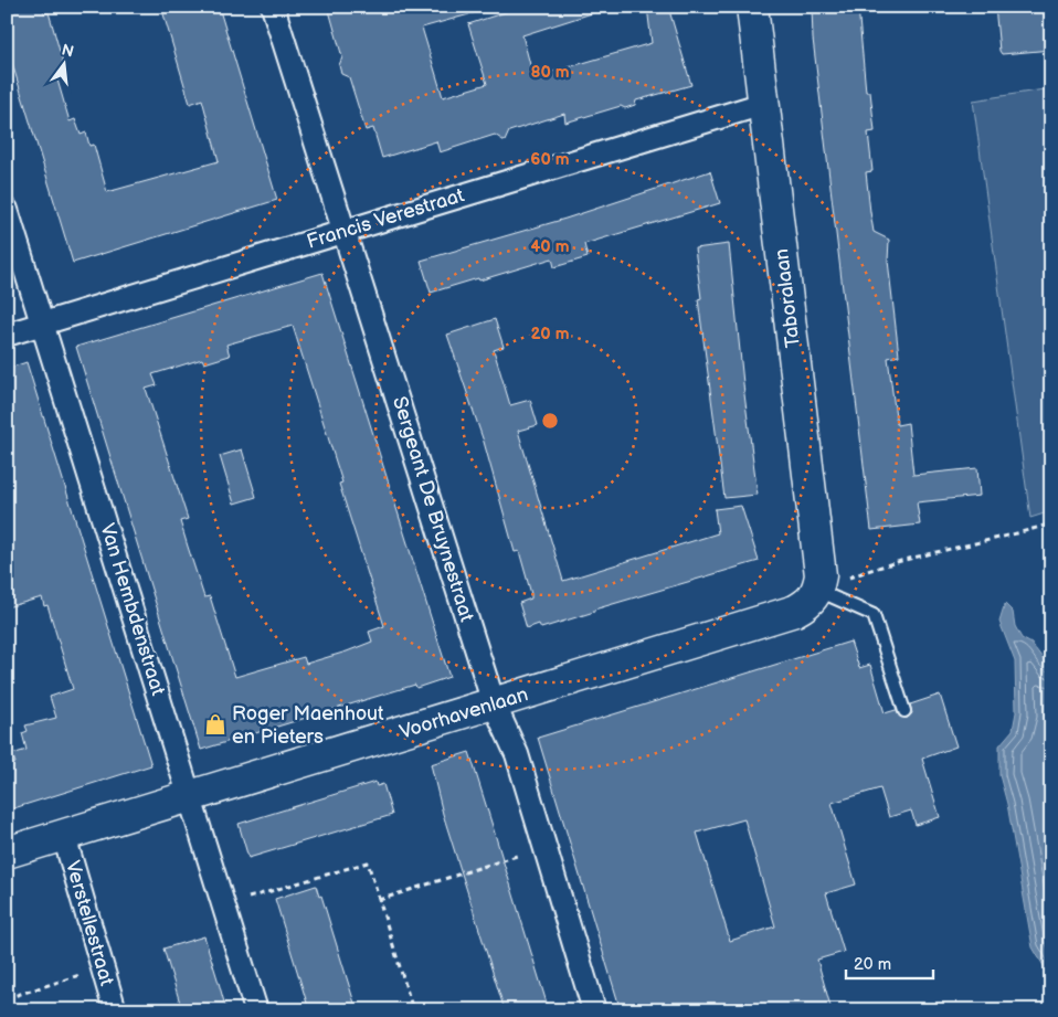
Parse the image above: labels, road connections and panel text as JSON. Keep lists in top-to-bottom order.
{
  "streets": {
    "street": [
      "Francis Verestraat",
      "Taboralaan",
      "Sergeant De Bruynestraat",
      "Van Hembdenstraat",
      "Voorhavenlaan",
      "Verstellestraat"
    ]
  },
  "crossings": [
    ["Francis Verestraat", "Taboralaan"],
    ["Francis Verestraat", "Sergeant De Bruynestraat"],
    ["Francis Verestraat", "Van Hembdenstraat"],
    ["Taboralaan", "Voorhavenlaan"],
    ["Sergeant De Bruynestraat", "Voorhavenlaan"],
    ["Van Hembdenstraat", "Voorhavenlaan"],
    ["Voorhavenlaan", "Verstellestraat"]
  ],
  "places": {
    "shop": ["Roger Maenhout en Pieters"]
  },
  "scale_bar": "20 m",
  "north": "top",
  "rings": [
    "80 m",
    "60 m",
    "40 m",
    "20 m"
  ]
}
